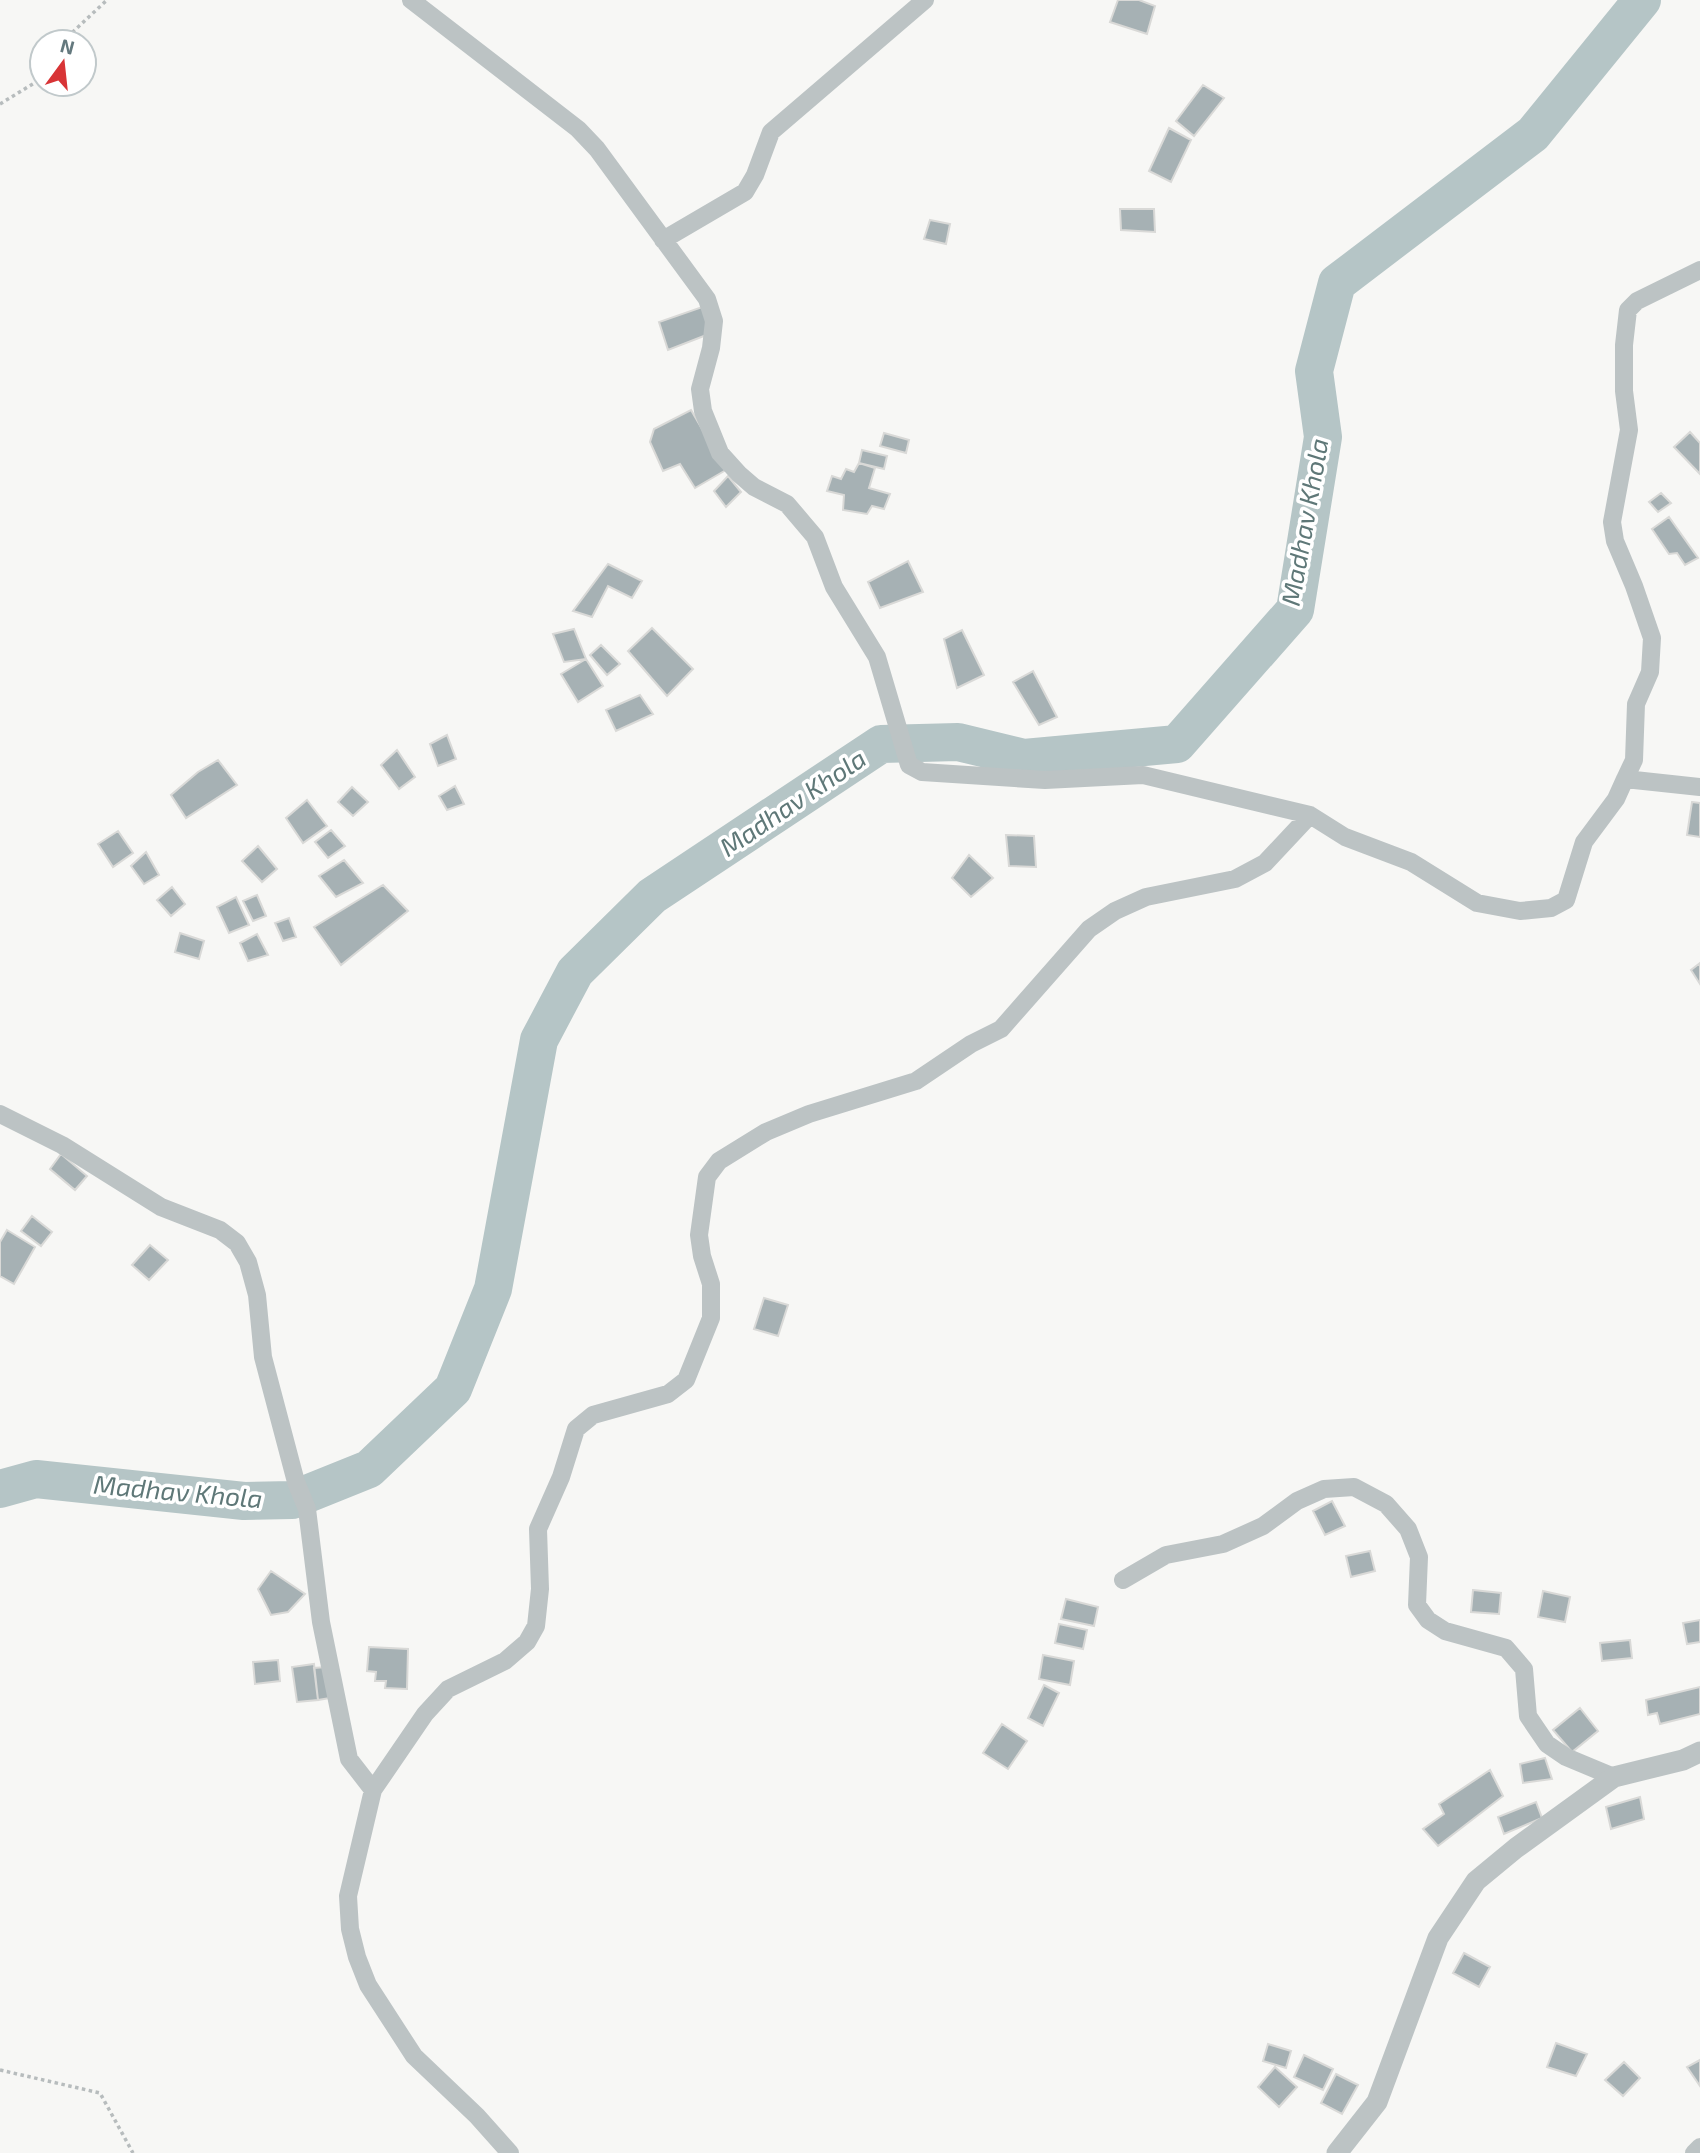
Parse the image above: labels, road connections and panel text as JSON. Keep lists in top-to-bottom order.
{
  "water": ["Madhav Khola"],
  "north": "top"
}
